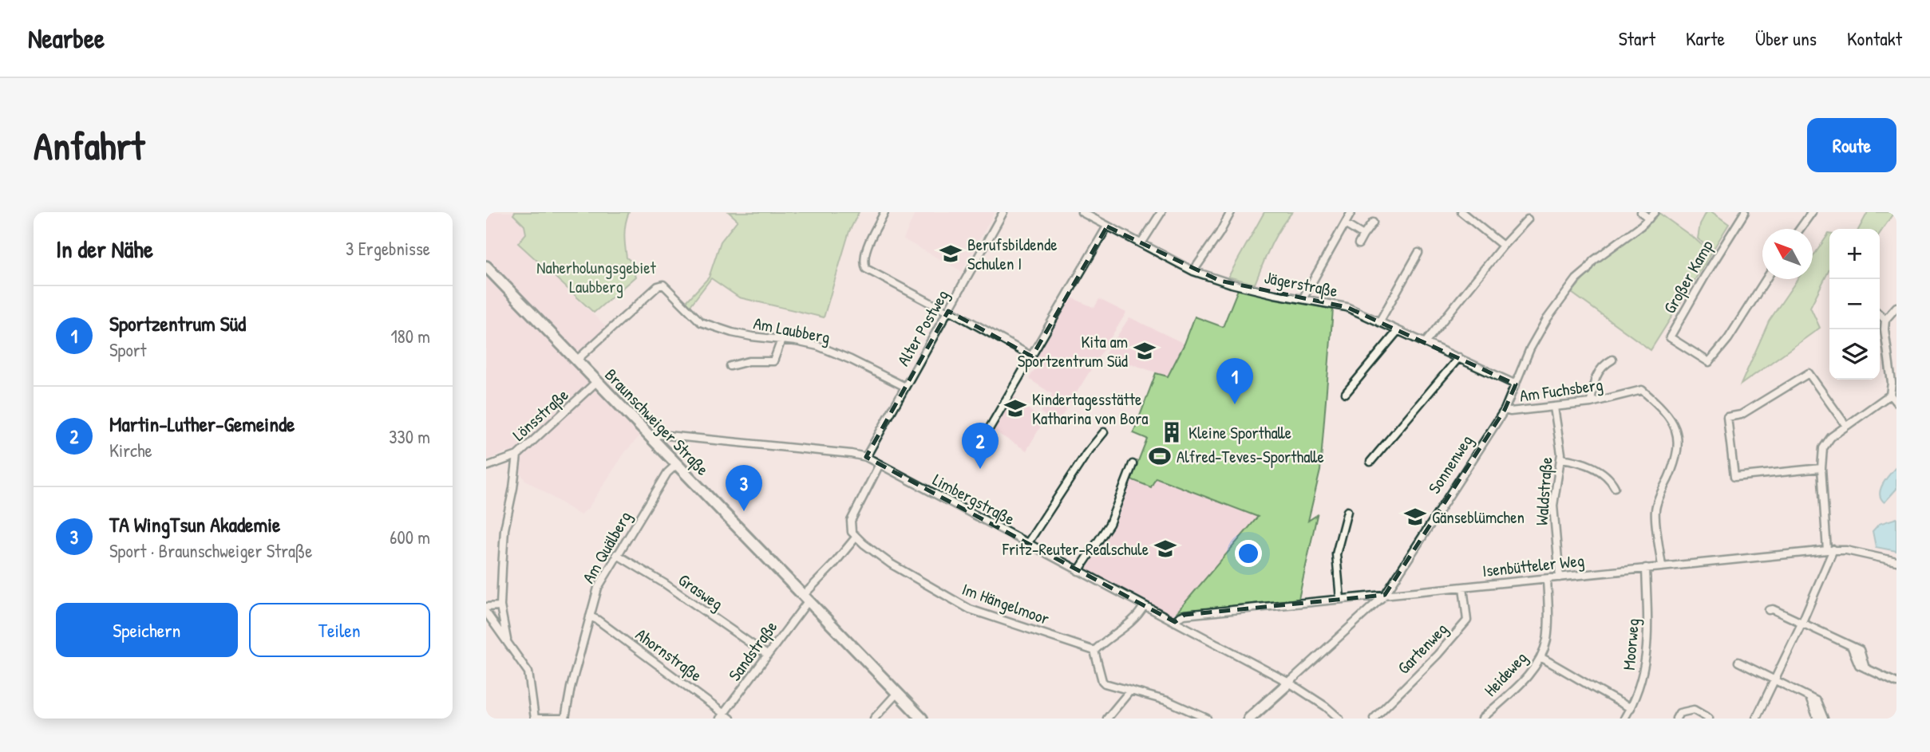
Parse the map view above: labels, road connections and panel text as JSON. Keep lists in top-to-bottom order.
{
  "streets": {
    "street": [
      "Großer Kamp",
      "Jägerstraße",
      "Alter Postweg",
      "Am Laubberg",
      "Am Fuchsberg",
      "Lönsstraße",
      "Braunschweiger Straße",
      "Sonnenweg",
      "Waldstraße",
      "Limbergstraße",
      "Am Quälberg",
      "Isenbütteler Weg",
      "Grasweg",
      "Im Hängelmoor",
      "Moorweg",
      "Gartenweg",
      "Sandstraße",
      "Ahornstraße",
      "Heideweg"
    ]
  },
  "crossings": [
    ["Jägerstraße", "Sonnenweg"],
    ["Alter Postweg", "Am Laubberg"],
    ["Alter Postweg", "Limbergstraße"],
    ["Am Laubberg", "Braunschweiger Straße"],
    ["Am Fuchsberg", "Sonnenweg"],
    ["Am Fuchsberg", "Waldstraße"],
    ["Am Fuchsberg", "Isenbütteler Weg"],
    ["Lönsstraße", "Braunschweiger Straße"],
    ["Braunschweiger Straße", "Limbergstraße"],
    ["Braunschweiger Straße", "Am Quälberg"],
    ["Braunschweiger Straße", "Sandstraße"],
    ["Sonnenweg", "Limbergstraße"],
    ["Sonnenweg", "Isenbütteler Weg"],
    ["Waldstraße", "Isenbütteler Weg"],
    ["Limbergstraße", "Isenbütteler Weg"],
    ["Am Quälberg", "Grasweg"],
    ["Am Quälberg", "Ahornstraße"],
    ["Isenbütteler Weg", "Moorweg"],
    ["Isenbütteler Weg", "Gartenweg"],
    ["Isenbütteler Weg", "Heideweg"],
    ["Grasweg", "Sandstraße"],
    ["Sandstraße", "Ahornstraße"]
  ],
  "parks": ["Naherholungsgebiet Laubberg"],
  "places": {
    "school or university": [
      "Berufsbildende Schulen I",
      "Kita am Sportzentrum Süd",
      "Kindertagesstätte Katharina von Bora",
      "Gänseblümchen",
      "Fritz-Reuter-Realschule"
    ],
    "building": ["Kleine Sporthalle"],
    "sports": ["Alfred-Teves-Sporthalle"]
  },
  "north": "top left",
  "page": {
    "header": "Nearbee",
    "nav": [
      "Start",
      "Karte",
      "Über uns",
      "Kontakt"
    ],
    "buttons": [
      "Route",
      ["Speichern", "Teilen"]
    ],
    "title": "Anfahrt",
    "heading": ["In der Nähe", "3 Ergebnisse"],
    "map_buttons": ["+", "−"],
    "list": [
      {
        "mark": "1",
        "name": "Sportzentrum Süd",
        "note": "Sport",
        "value": "180 m"
      },
      {
        "mark": "2",
        "name": "Martin-Luther-Gemeinde",
        "note": "Kirche",
        "value": "330 m"
      },
      {
        "mark": "3",
        "name": "TA WingTsun Akademie",
        "note": "Sport · Braunschweiger Straße",
        "value": "600 m"
      }
    ],
    "pins": ["1", "2", "3"]
  }
}
